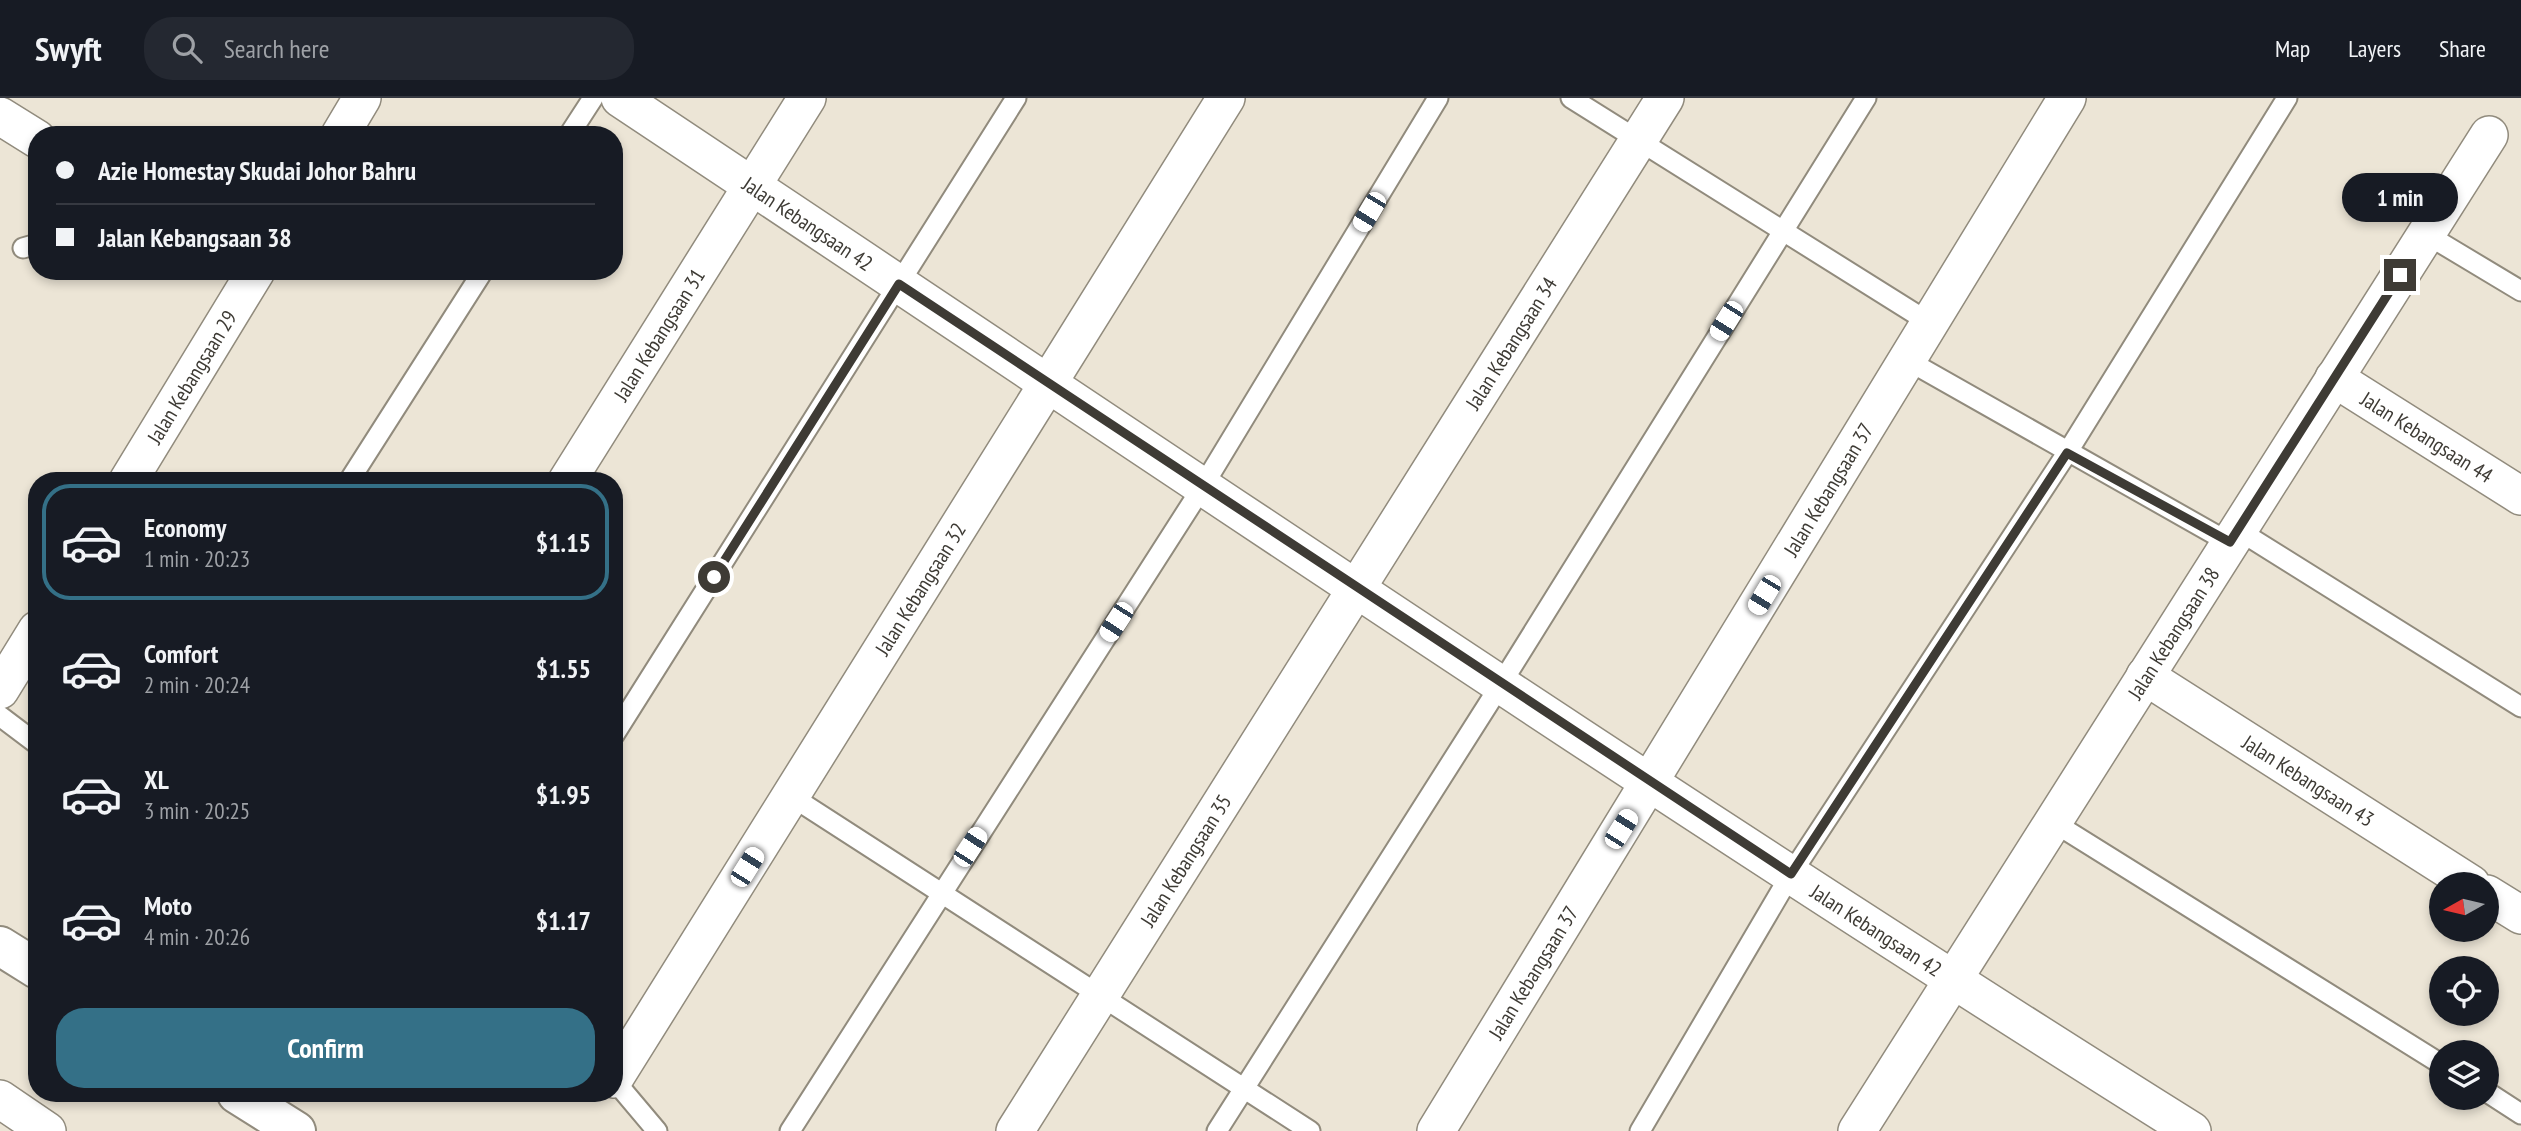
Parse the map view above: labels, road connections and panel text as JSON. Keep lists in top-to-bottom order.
{
  "streets": {
    "street": [
      "Jalan Kebangsaan 42",
      "Jalan Kebangsaan 31",
      "Jalan Kebangsaan 34",
      "Jalan Kebangsaan 29",
      "Jalan Kebangsaan 44",
      "Jalan Kebangsaan 37",
      "Jalan Kebangsaan 32",
      "Jalan Kebangsaan 38",
      "Jalan Kebangsaan 43",
      "Jalan Kebangsaan 35"
    ]
  },
  "crossings": [
    ["Jalan Kebangsaan 42", "Jalan Kebangsaan 31"],
    ["Jalan Kebangsaan 42", "Jalan Kebangsaan 34"],
    ["Jalan Kebangsaan 42", "Jalan Kebangsaan 37"],
    ["Jalan Kebangsaan 42", "Jalan Kebangsaan 32"],
    ["Jalan Kebangsaan 42", "Jalan Kebangsaan 38"],
    ["Jalan Kebangsaan 42", "Jalan Kebangsaan 35"],
    ["Jalan Kebangsaan 34", "Jalan Kebangsaan 35"],
    ["Jalan Kebangsaan 44", "Jalan Kebangsaan 38"],
    ["Jalan Kebangsaan 38", "Jalan Kebangsaan 43"]
  ],
  "north": "left",
  "page": {
    "header": "Swyft",
    "search": "Search here",
    "nav": ["Map", "Layers", "Share"],
    "banner": ["Azie Homestay Skudai Johor Bahru", "Jalan Kebangsaan 38"],
    "bubble": "1 min",
    "list": [
      {
        "name": "Economy",
        "note": "1 min · 20:23",
        "value": "$1.15"
      },
      {
        "name": "Comfort",
        "note": "2 min · 20:24",
        "value": "$1.55"
      },
      {
        "name": "XL",
        "note": "3 min · 20:25",
        "value": "$1.95"
      },
      {
        "name": "Moto",
        "note": "4 min · 20:26",
        "value": "$1.17"
      }
    ],
    "buttons": "Confirm"
  }
}
